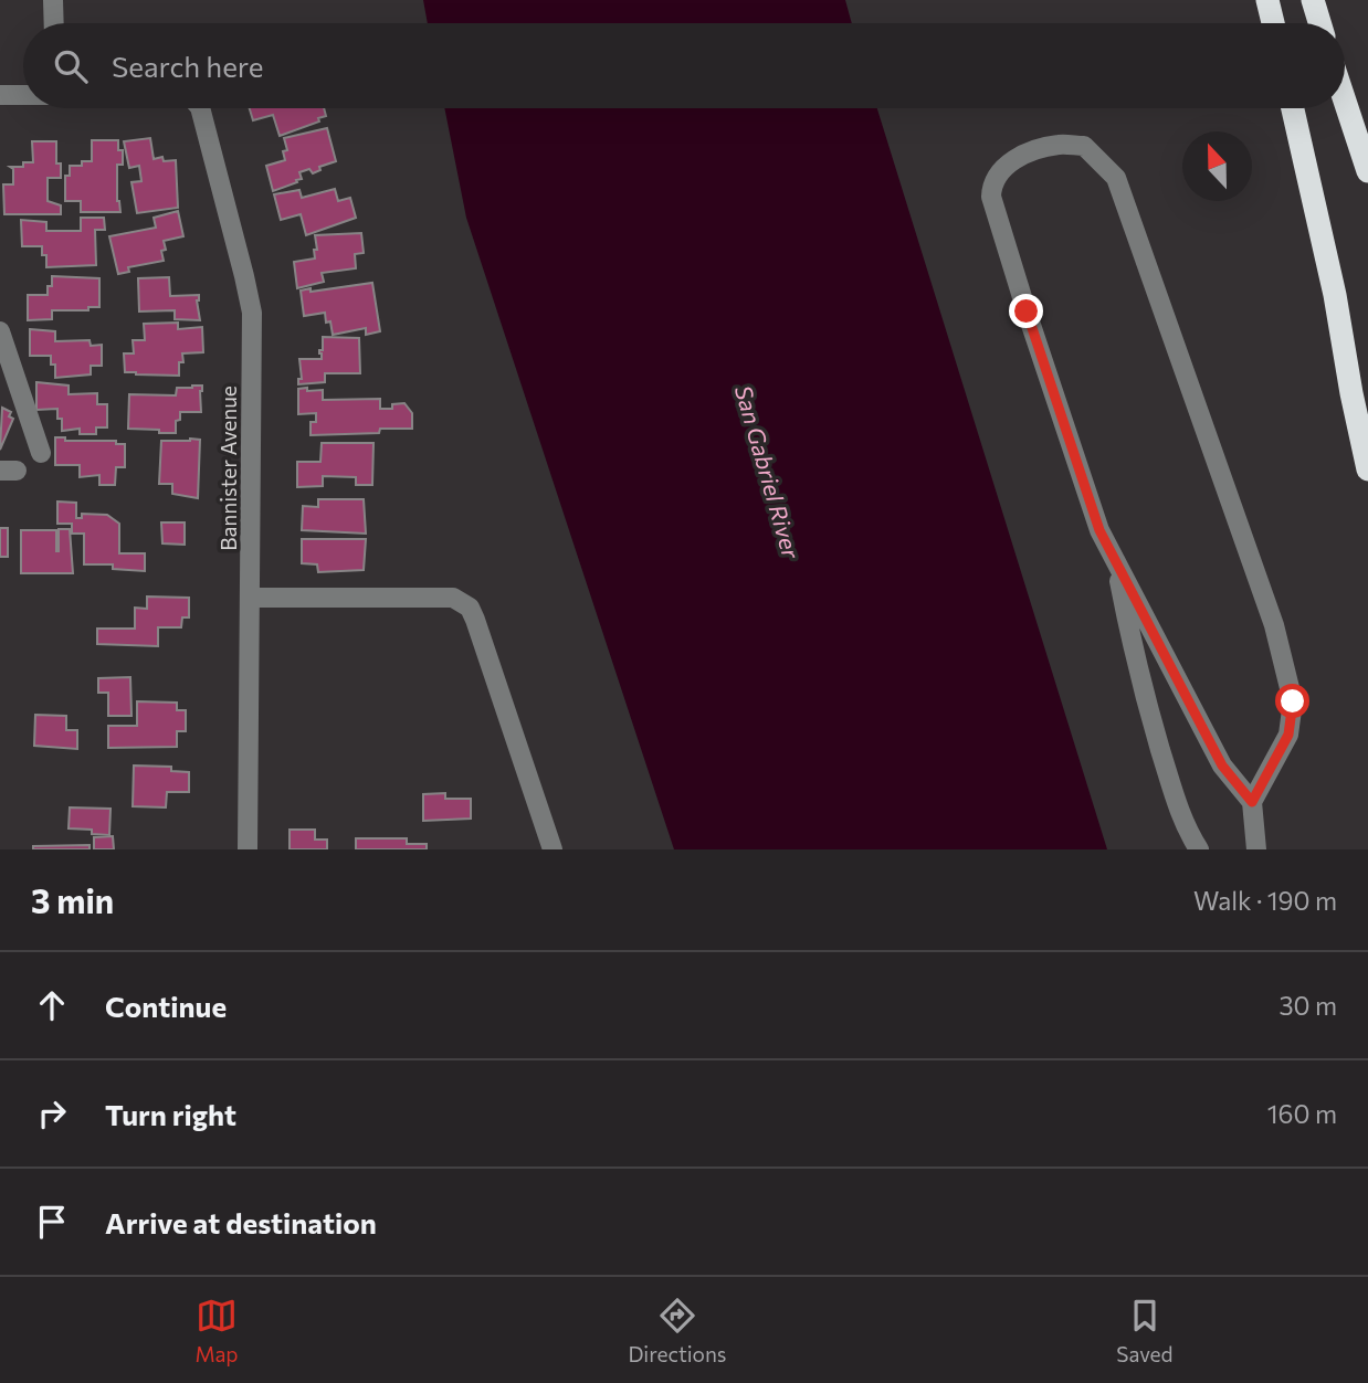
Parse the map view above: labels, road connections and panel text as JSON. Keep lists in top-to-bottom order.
{
  "streets": {
    "street": ["Bannister Avenue"]
  },
  "water": ["San Gabriel River"],
  "north": "top",
  "page": {
    "search": "Search here",
    "heading": ["3 min", "Walk · 190 m"],
    "list": [
      ["Continue", "30 m"],
      ["Turn right", "160 m"],
      "Arrive at destination"
    ],
    "nav": ["Map", "Directions", "Saved"]
  }
}
